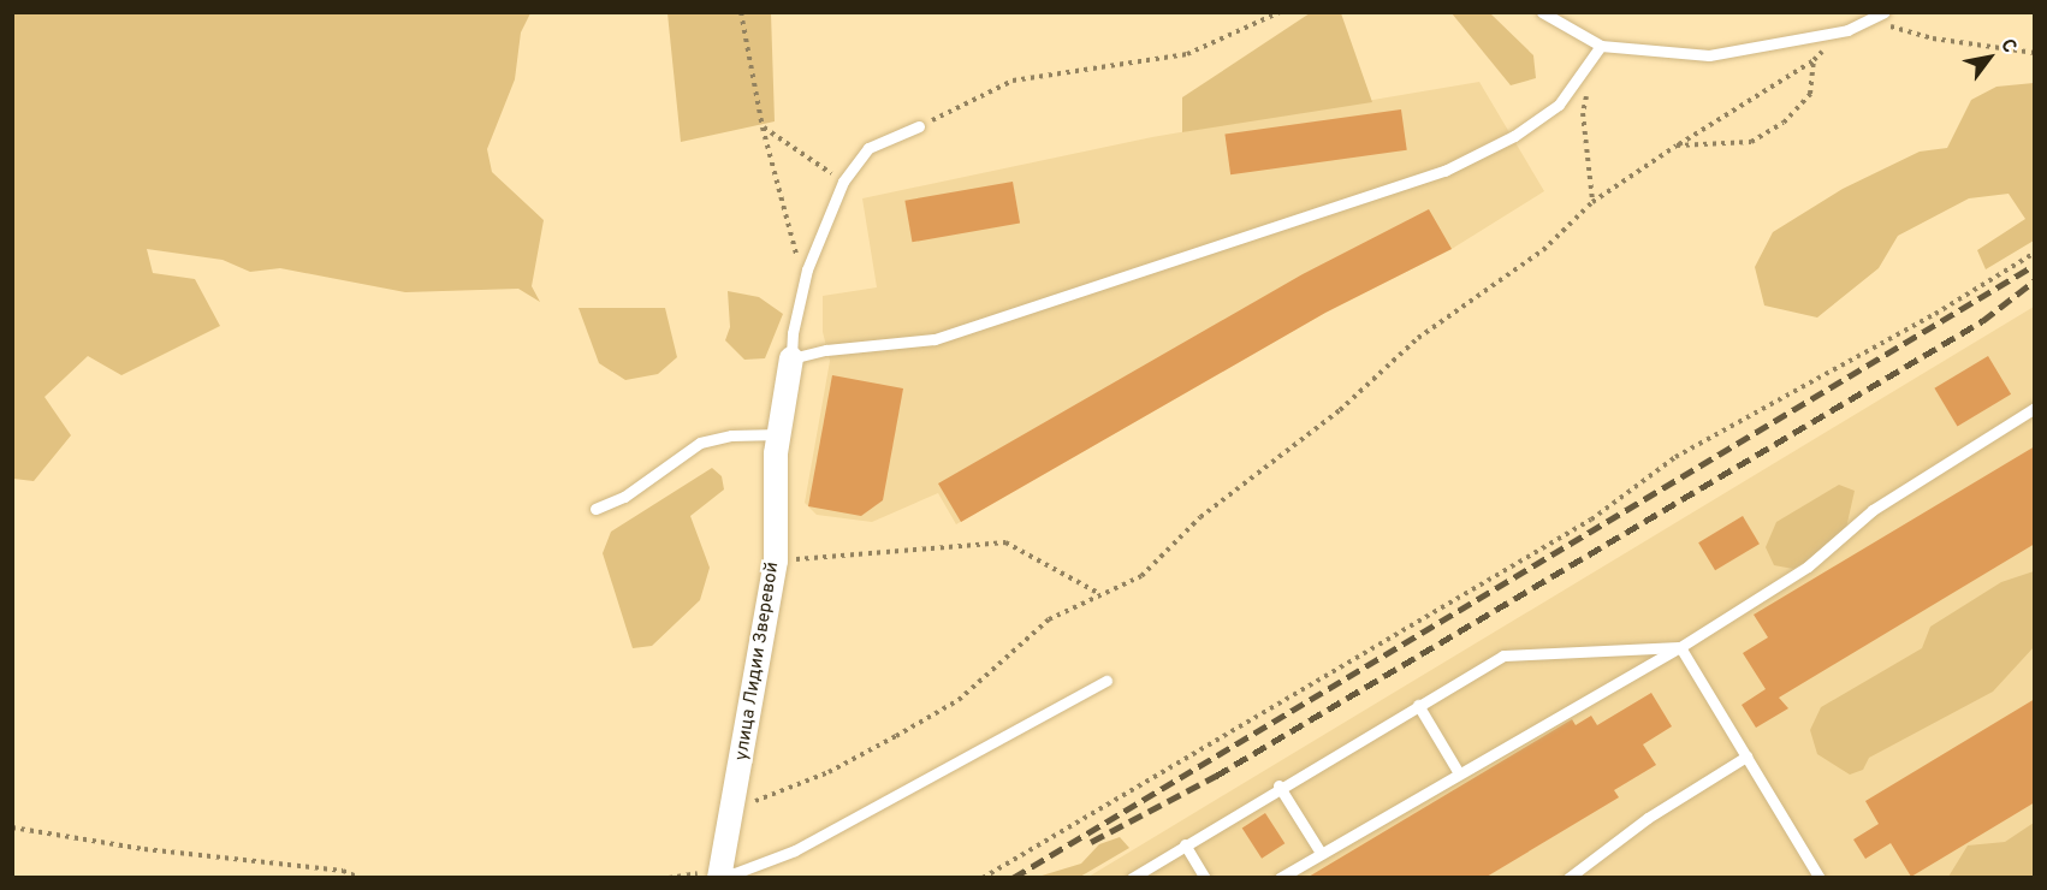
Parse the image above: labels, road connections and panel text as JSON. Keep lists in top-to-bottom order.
{
  "streets": {
    "street": ["улица Лидии Зверевой"]
  },
  "north": "top right"
}
